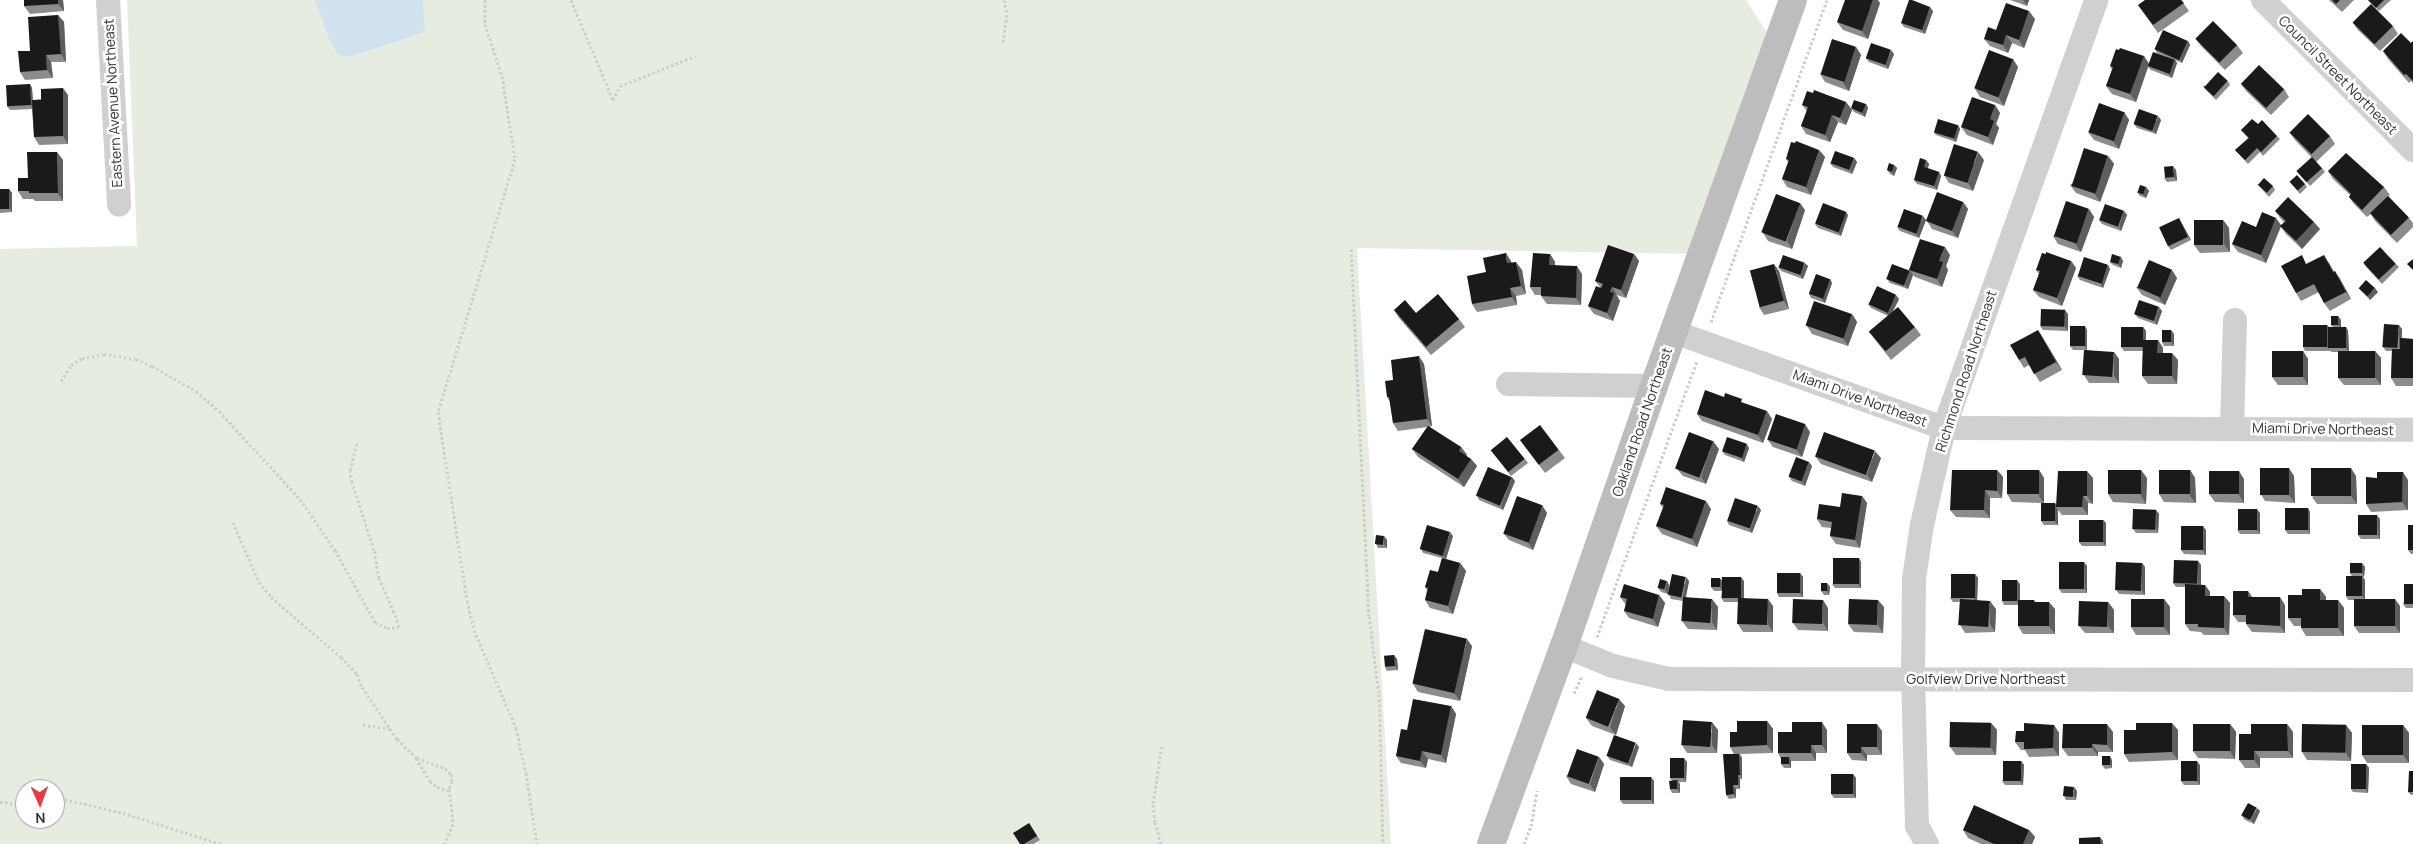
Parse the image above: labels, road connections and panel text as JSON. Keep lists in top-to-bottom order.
{
  "streets": {
    "main road": ["Oakland Road Northeast"],
    "street": [
      "Council Street Northeast",
      "Eastern Avenue Northeast",
      "Richmond Road Northeast",
      "Miami Drive Northeast",
      "Golfview Drive Northeast"
    ]
  },
  "crossings": [
    ["Richmond Road Northeast", "Miami Drive Northeast"],
    ["Richmond Road Northeast", "Golfview Drive Northeast"],
    ["Miami Drive Northeast", "Oakland Road Northeast"],
    ["Oakland Road Northeast", "Golfview Drive Northeast"]
  ],
  "north": "bottom"
}
